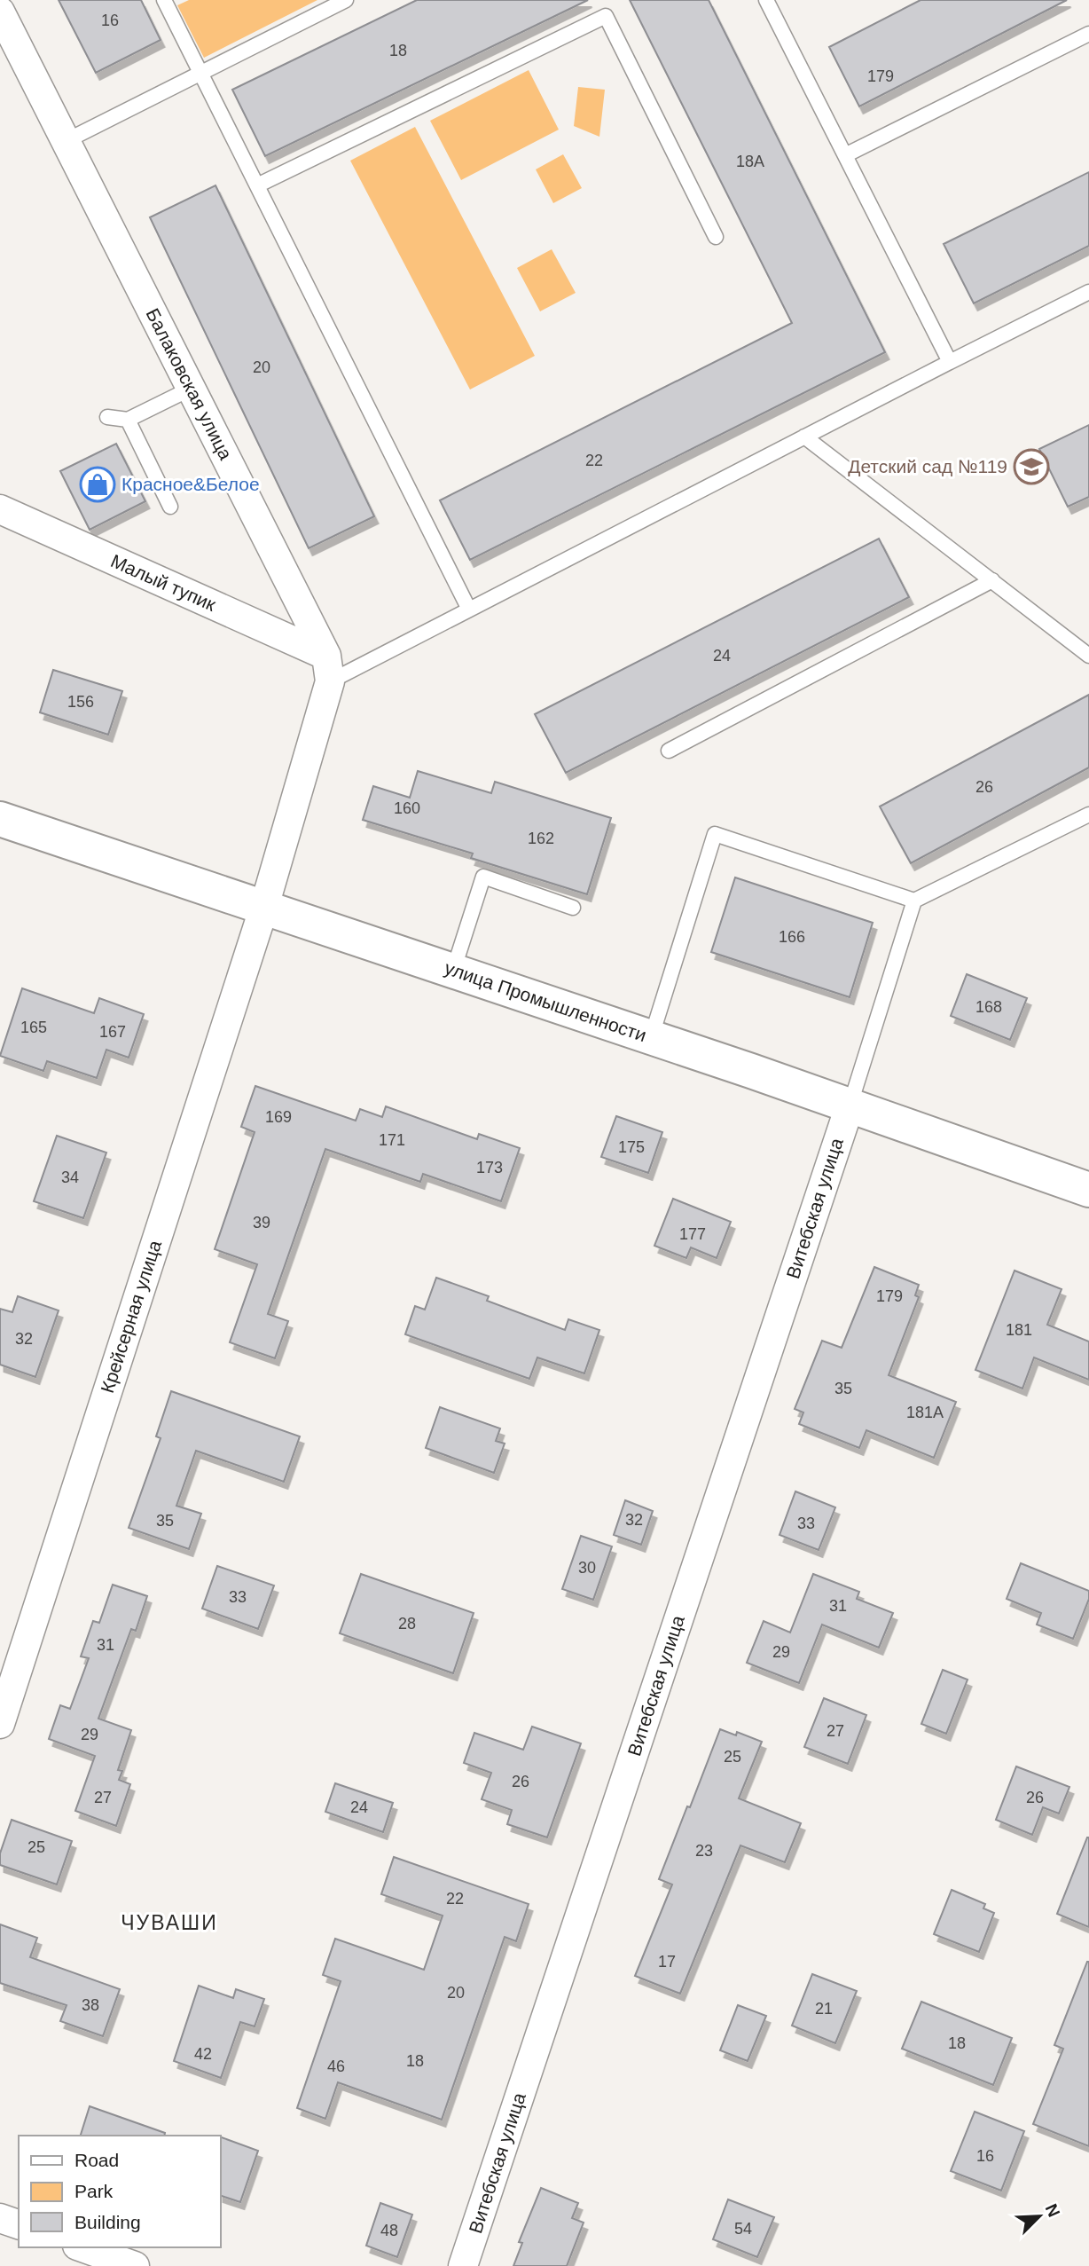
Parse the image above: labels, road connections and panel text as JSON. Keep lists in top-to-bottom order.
{
  "streets": {
    "main road": ["улица Промышленности"],
    "street": [
      "Балаковская улица",
      "Малый тупик",
      "Витебская улица",
      "Крейсерная улица"
    ]
  },
  "crossings": [
    ["Балаковская улица", "Малый тупик"],
    ["улица Промышленности", "Витебская улица"],
    ["улица Промышленности", "Крейсерная улица"]
  ],
  "districts": ["ЧУВАШИ"],
  "places": {
    "school or university": ["Детский сад №119"],
    "shop": ["Красное&Белое"]
  },
  "house_numbers": [
    "16",
    "18",
    "179",
    "18А",
    "20",
    "22",
    "24",
    "156",
    "26",
    "160",
    "162",
    "166",
    "168",
    "165",
    "167",
    "169",
    "171",
    "175",
    "173",
    "34",
    "39",
    "177",
    "179",
    "181",
    "32",
    "35",
    "181А",
    "32",
    "35",
    "33",
    "30",
    "33",
    "31",
    "28",
    "31",
    "29",
    "27",
    "29",
    "25",
    "26",
    "27",
    "26",
    "24",
    "25",
    "23",
    "22",
    "17",
    "20",
    "38",
    "21",
    "18",
    "42",
    "18",
    "46",
    "16",
    "54",
    "48"
  ],
  "legend": ["Road", "Park", "Building"],
  "north": "top right"
}
